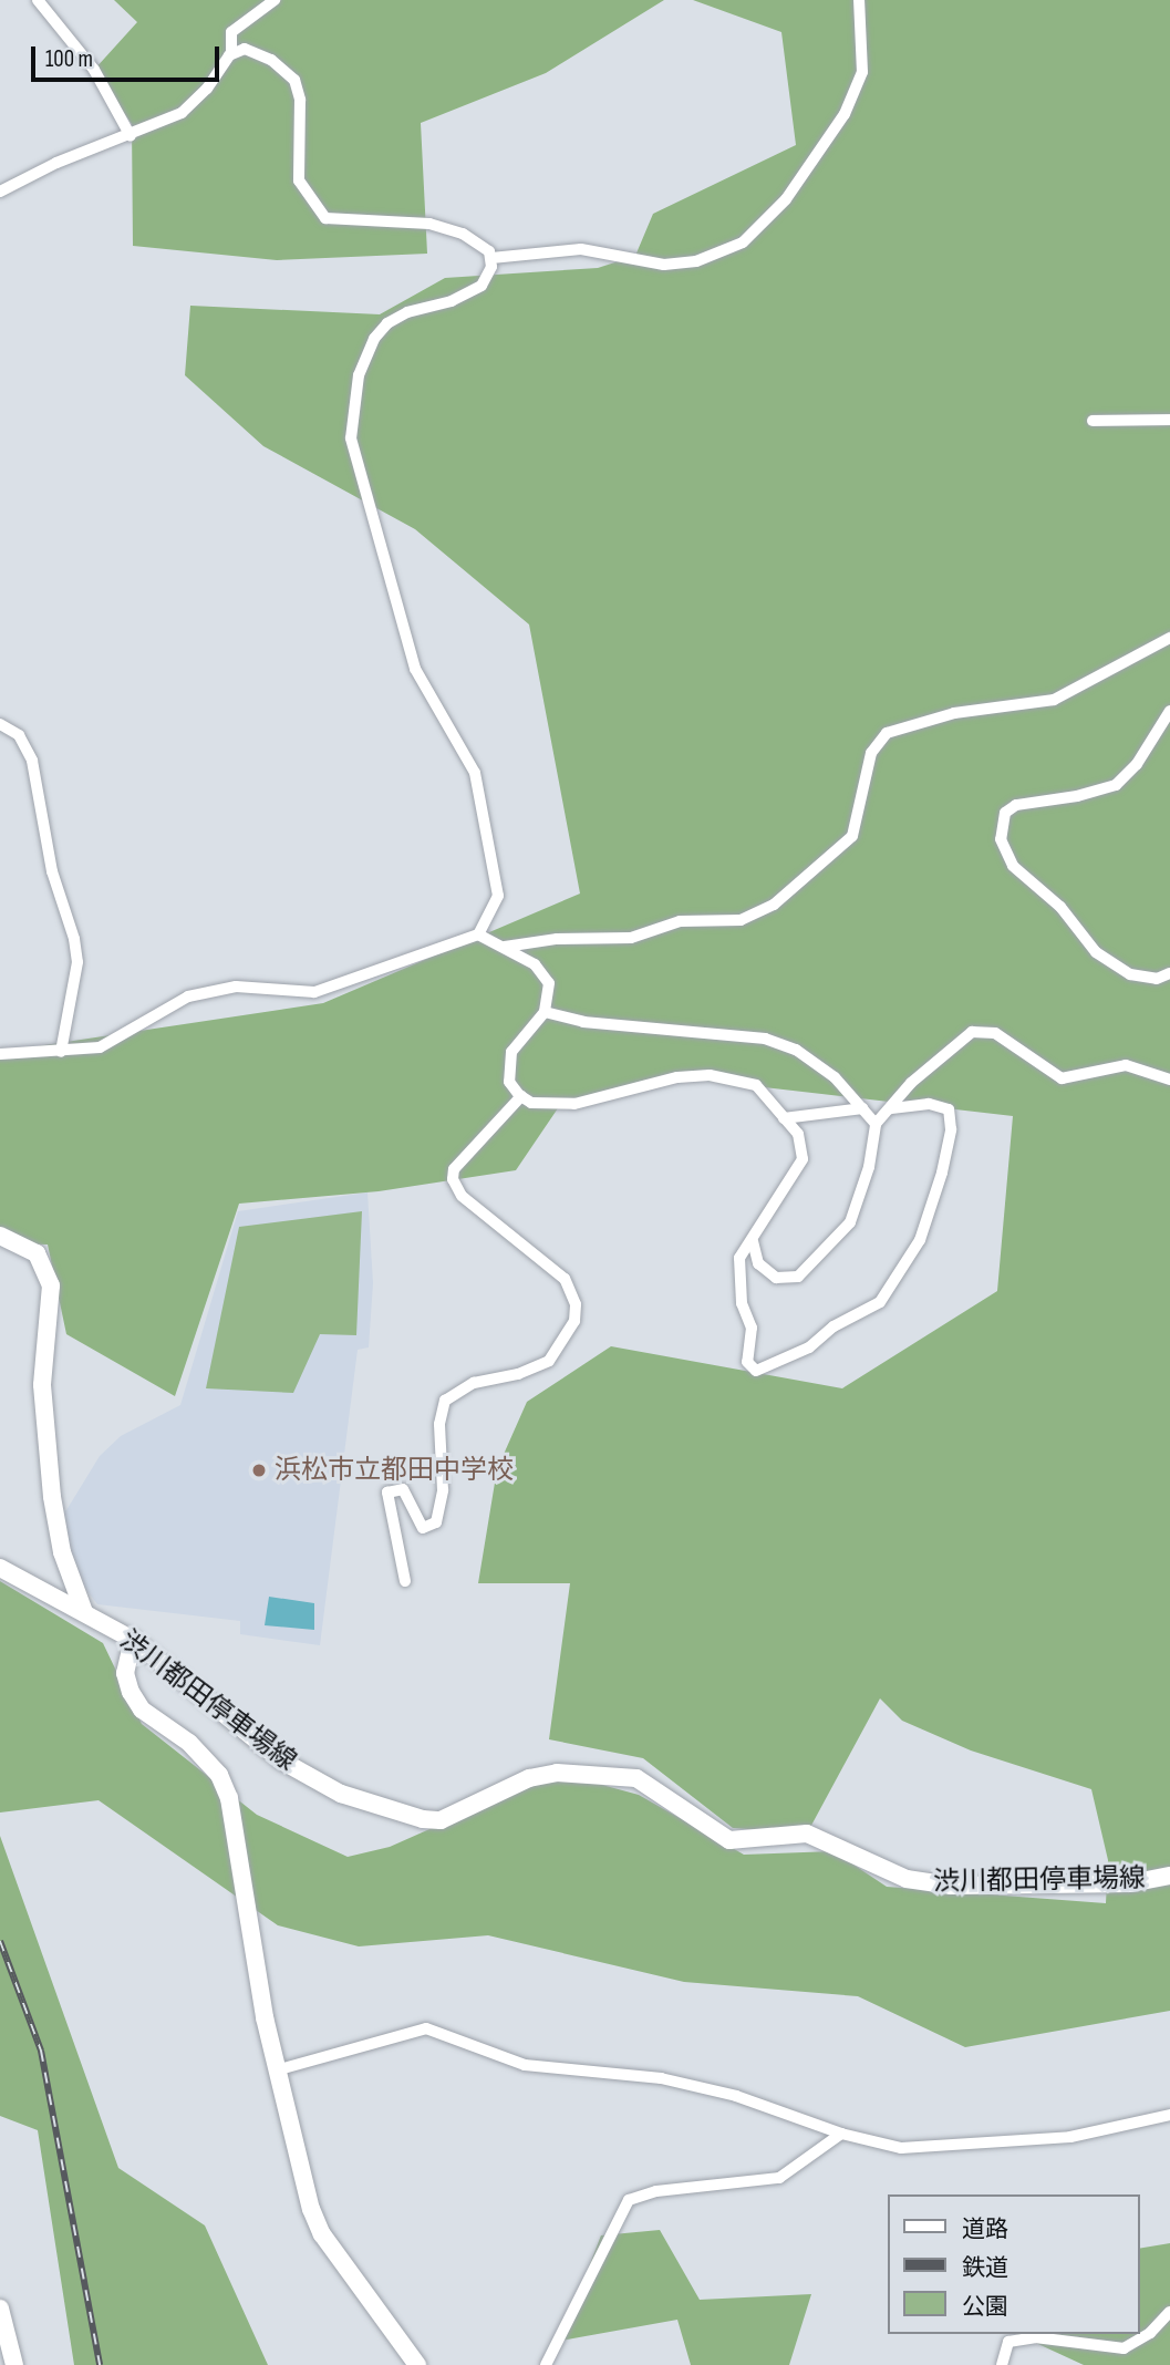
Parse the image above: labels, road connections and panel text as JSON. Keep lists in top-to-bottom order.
{
  "streets": {
    "main road": ["渋川都田停車場線"]
  },
  "places": ["浜松市立都田中学校"],
  "legend": ["道路", "鉄道", "公園"],
  "scale_bar": "100 m"
}
